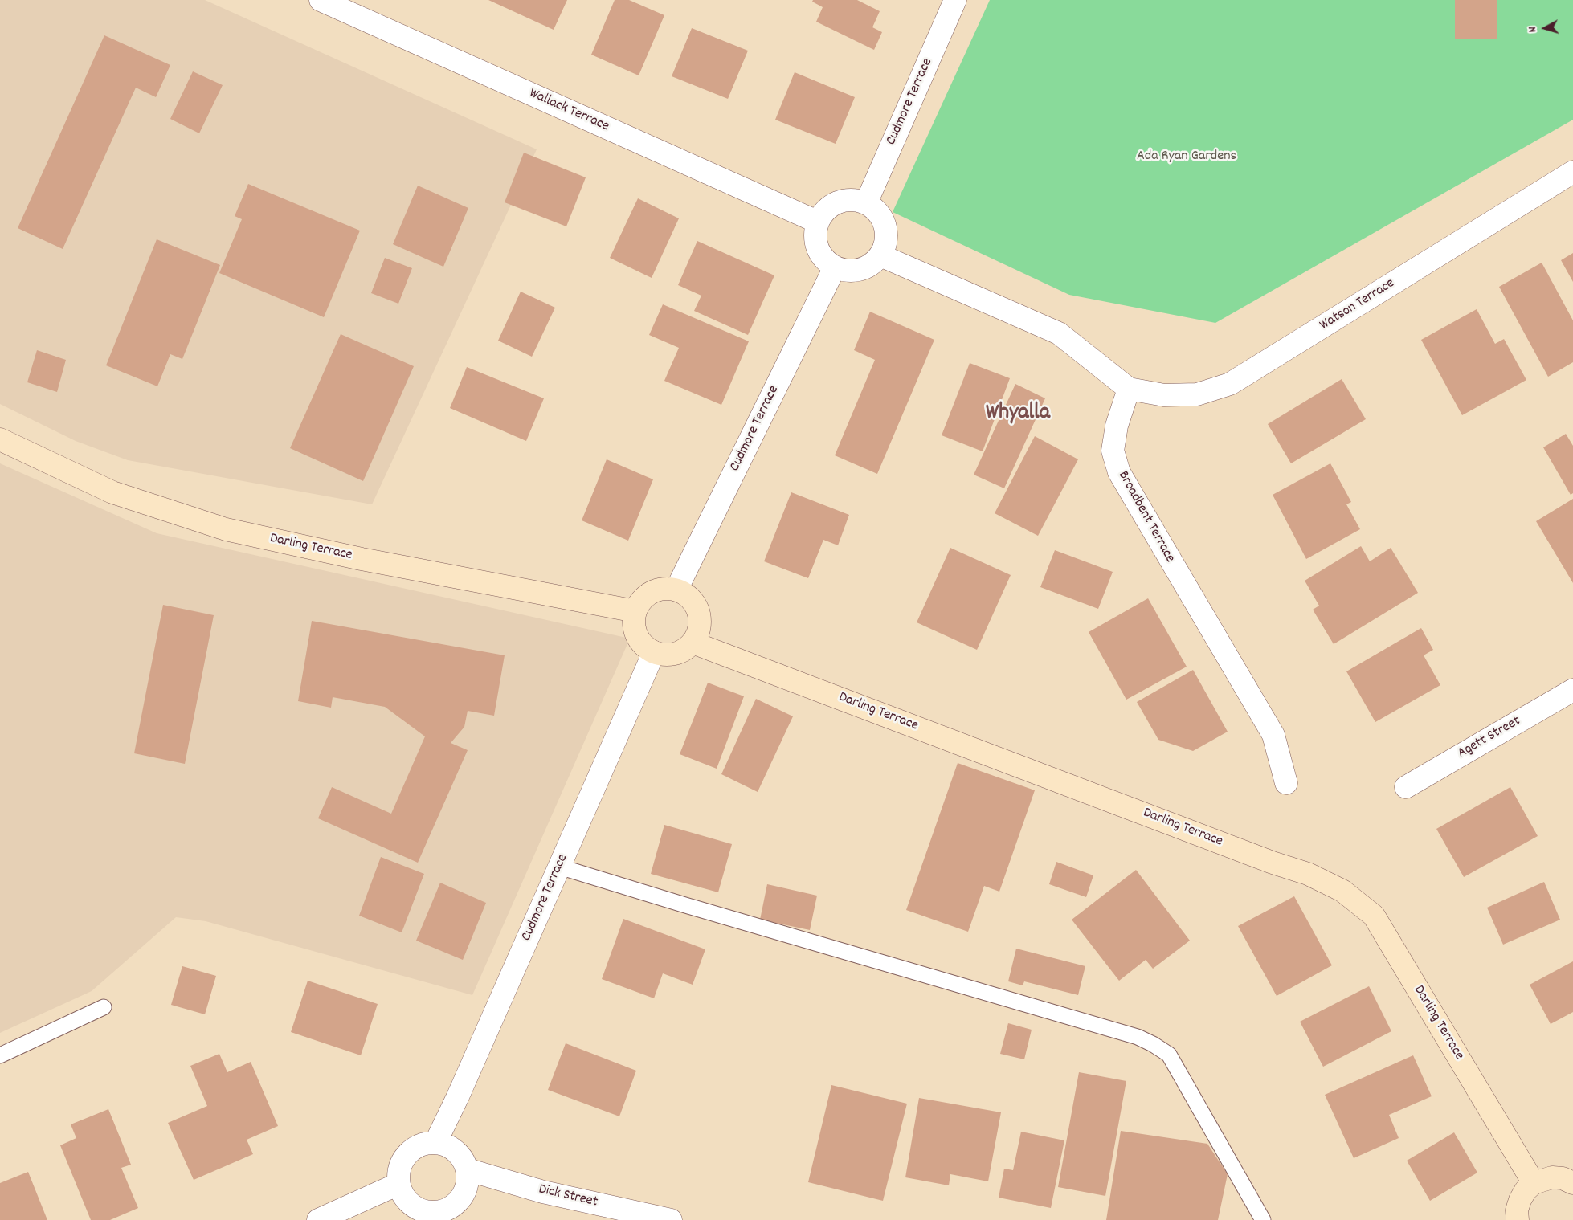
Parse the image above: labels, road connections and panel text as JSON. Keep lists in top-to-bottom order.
{
  "streets": {
    "main road": ["Darling Terrace"],
    "street": [
      "Cudmore Terrace",
      "Wallack Terrace",
      "Watson Terrace",
      "Broadbent Terrace",
      "Agett Street",
      "Dick Street"
    ]
  },
  "crossings": [
    ["Cudmore Terrace", "Wallack Terrace"],
    ["Cudmore Terrace", "Darling Terrace"],
    ["Cudmore Terrace", "Dick Street"],
    ["Watson Terrace", "Broadbent Terrace"]
  ],
  "districts": ["Whyalla"],
  "parks": ["Ada Ryan Gardens"],
  "north": "left"
}
